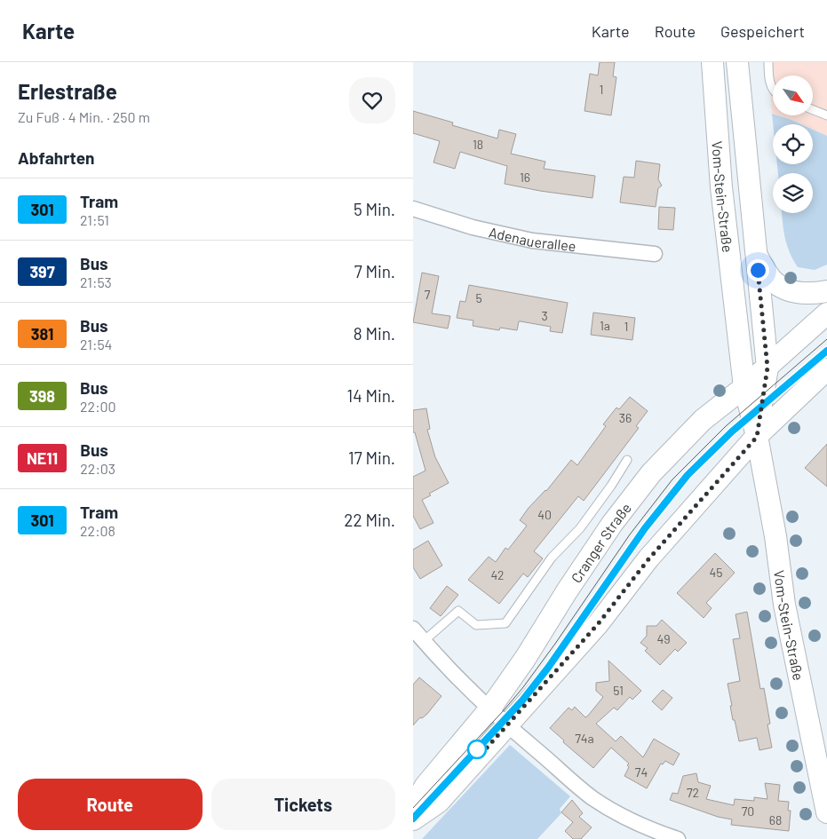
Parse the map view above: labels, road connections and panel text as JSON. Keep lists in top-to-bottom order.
{
  "streets": {
    "main road": ["Vom-Stein-Straße", "Cranger Straße"],
    "street": ["Adenauerallee"]
  },
  "crossings": [
    ["Vom-Stein-Straße", "Cranger Straße"]
  ],
  "lines": ["tram line 301"],
  "house_numbers": [
    "1",
    "18",
    "16",
    "7",
    "5",
    "3",
    "1a",
    "1",
    "36",
    "40",
    "45",
    "42",
    "49",
    "51",
    "74a",
    "74",
    "72",
    "70",
    "68"
  ],
  "north": "bottom right",
  "page": {
    "header": "Karte",
    "nav": ["Karte", "Route", "Gespeichert"],
    "heading": [
      ["Erlestraße", "Zu Fuß · 4 Min. · 250 m"],
      "Abfahrten"
    ],
    "list": [
      {
        "mark": "301",
        "name": "Tram",
        "note": "21:51",
        "value": "5 Min."
      },
      {
        "mark": "397",
        "name": "Bus",
        "note": "21:53",
        "value": "7 Min."
      },
      {
        "mark": "381",
        "name": "Bus",
        "note": "21:54",
        "value": "8 Min."
      },
      {
        "mark": "398",
        "name": "Bus",
        "note": "22:00",
        "value": "14 Min."
      },
      {
        "mark": "NE11",
        "name": "Bus",
        "note": "22:03",
        "value": "17 Min."
      },
      {
        "mark": "301",
        "name": "Tram",
        "note": "22:08",
        "value": "22 Min."
      }
    ],
    "buttons": ["Route", "Tickets"]
  }
}
